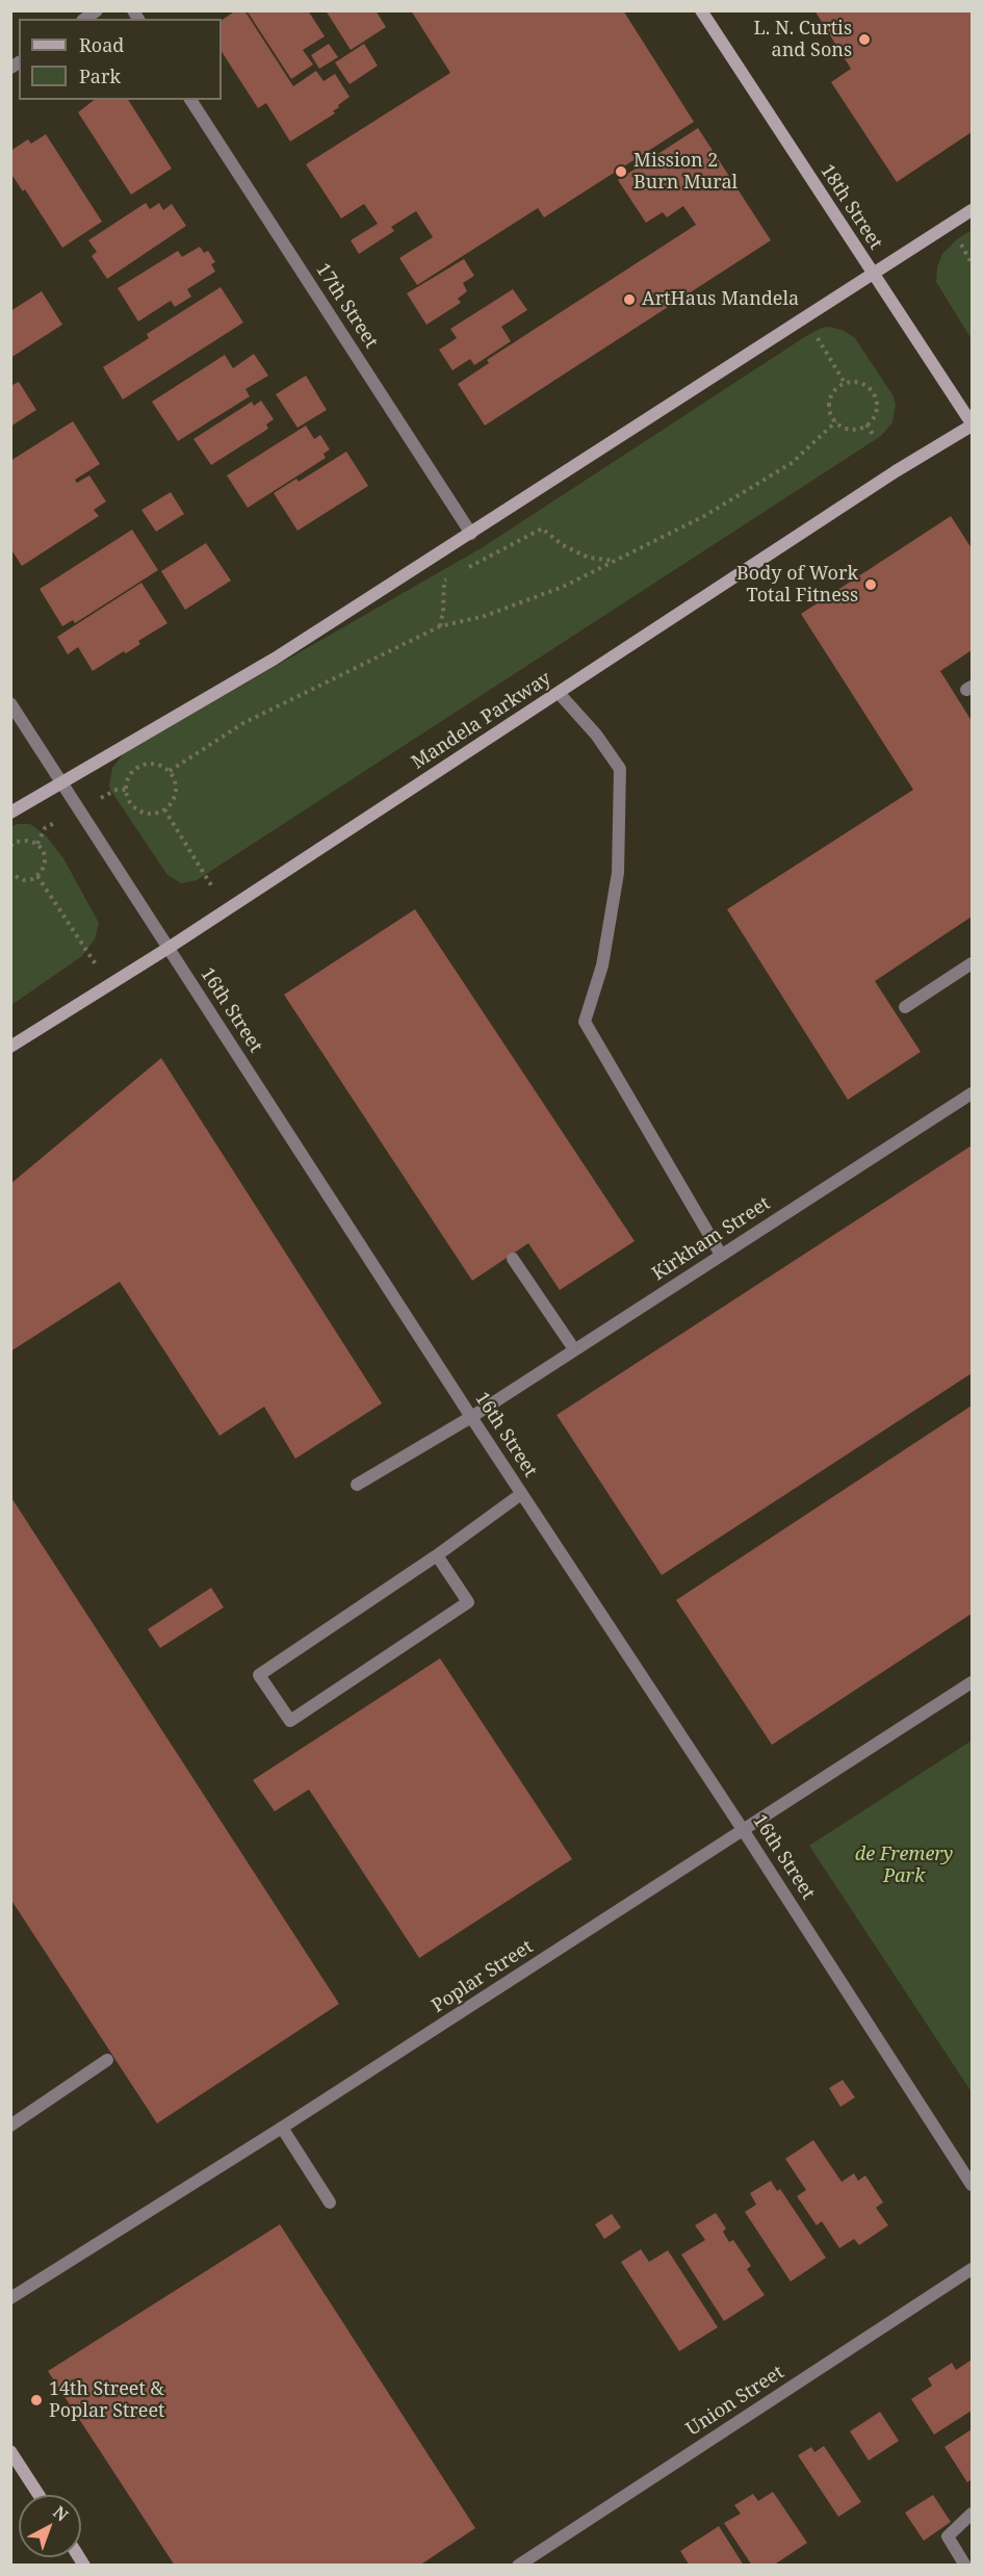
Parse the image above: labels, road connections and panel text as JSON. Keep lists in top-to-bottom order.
{
  "streets": {
    "main road": ["18th Street", "Mandela Parkway"],
    "street": [
      "17th Street",
      "16th Street",
      "Kirkham Street",
      "Poplar Street",
      "Union Street"
    ]
  },
  "crossings": [
    ["18th Street", "Mandela Parkway"],
    ["Mandela Parkway", "16th Street"],
    ["16th Street", "Kirkham Street"],
    ["16th Street", "Poplar Street"]
  ],
  "parks": ["de Fremery Park"],
  "places": [
    "L. N. Curtis and Sons",
    "Mission 2 Burn Mural",
    "ArtHaus Mandela",
    "Body of Work Total Fitness",
    "14th Street & Poplar Street"
  ],
  "legend": ["Road", "Park"],
  "north": "top right"
}
